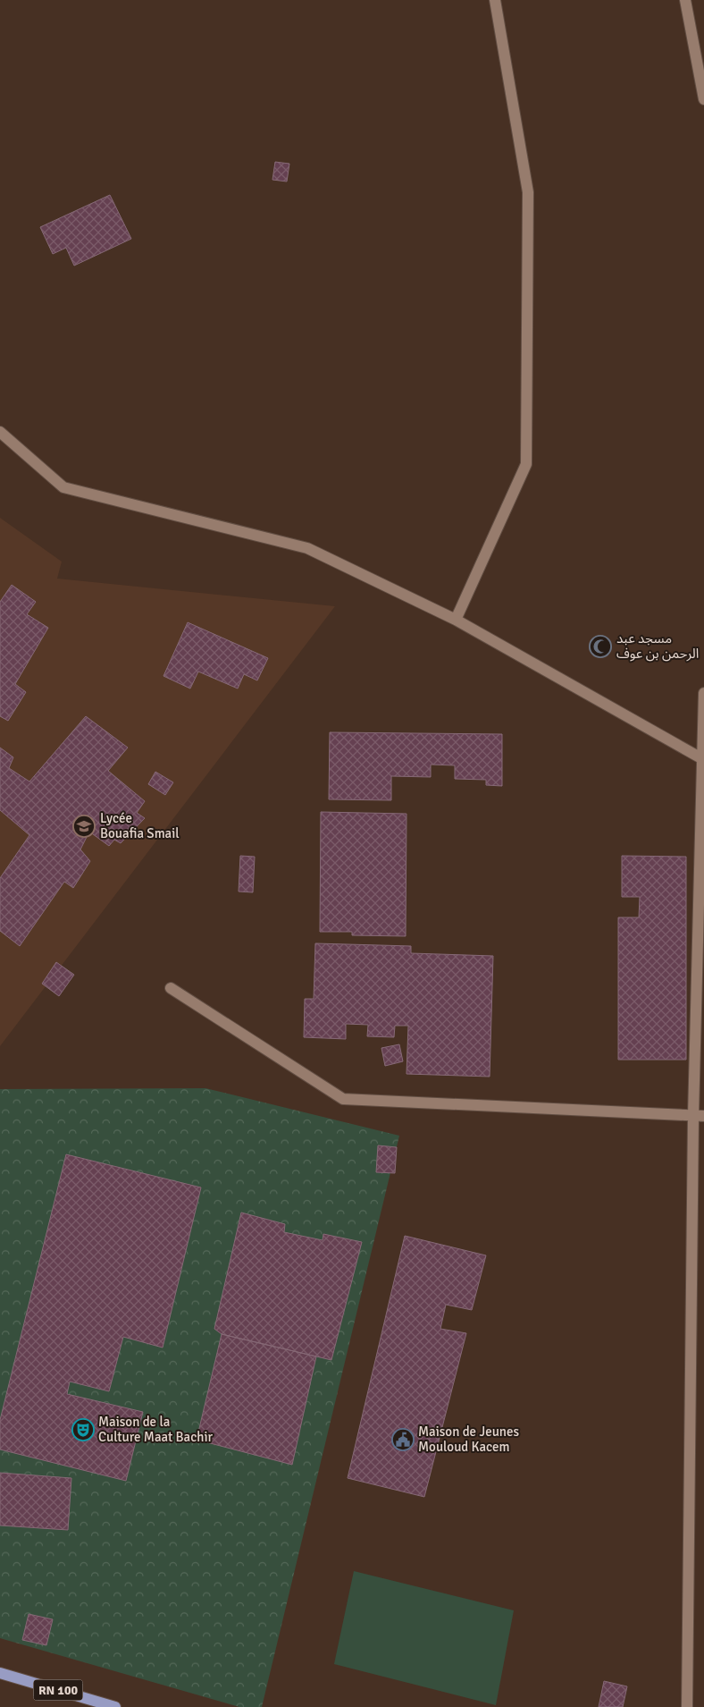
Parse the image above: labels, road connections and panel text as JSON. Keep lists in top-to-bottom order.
{
  "streets": {
    "main road": ["RN 100"]
  },
  "places": {
    "mosque": ["مسجد عبد الرحمن بن عوف"],
    "school or university": ["Lycée Bouafia Smail"],
    "theatre": ["Maison de la Culture Maat Bachir"],
    "public building": ["Maison de Jeunes Mouloud Kacem"]
  }
}
